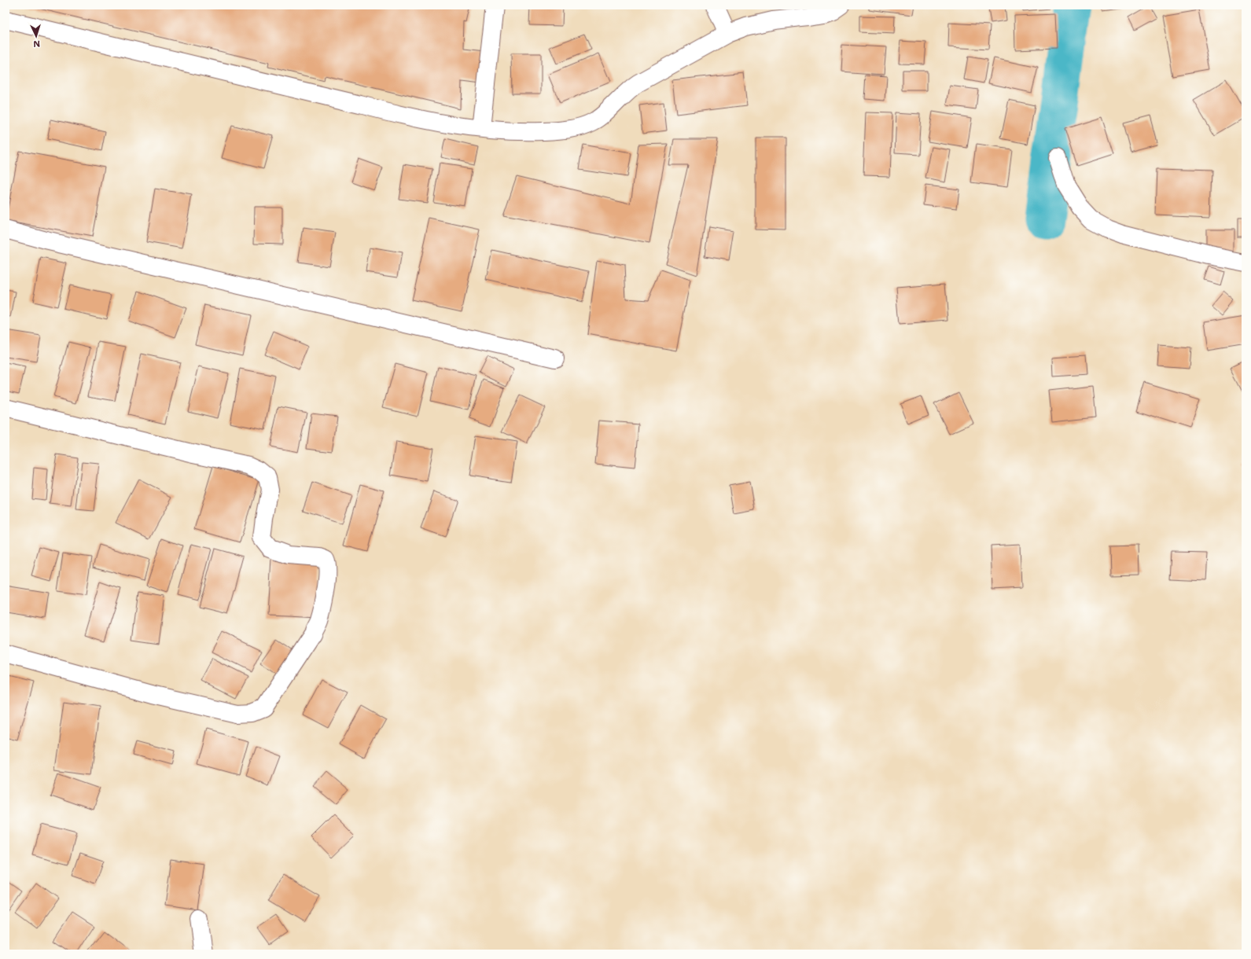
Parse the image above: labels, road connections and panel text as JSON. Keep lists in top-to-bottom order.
{
  "north": "bottom"
}
